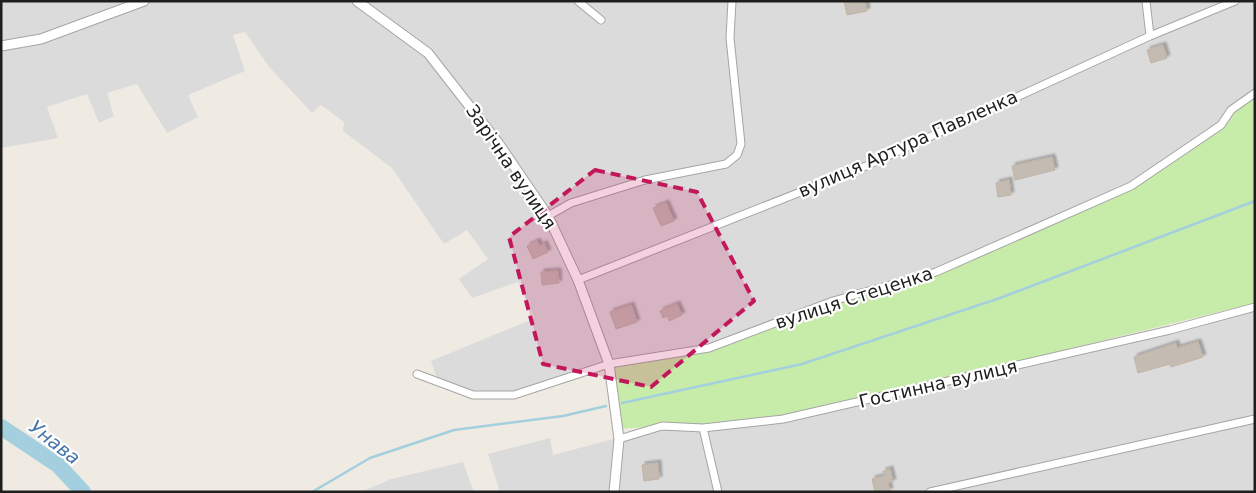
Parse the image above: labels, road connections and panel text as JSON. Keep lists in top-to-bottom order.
{
  "streets": {
    "street": [
      "вулиця Артура Павленка",
      "Зарічна вулиця",
      "вулиця Стеценка",
      "Гостинна вулиця"
    ]
  },
  "crossings": [
    ["вулиця Артура Павленка", "Зарічна вулиця"],
    ["Зарічна вулиця", "вулиця Стеценка"],
    ["Зарічна вулиця", "Гостинна вулиця"]
  ],
  "water": ["Унава"]
}
